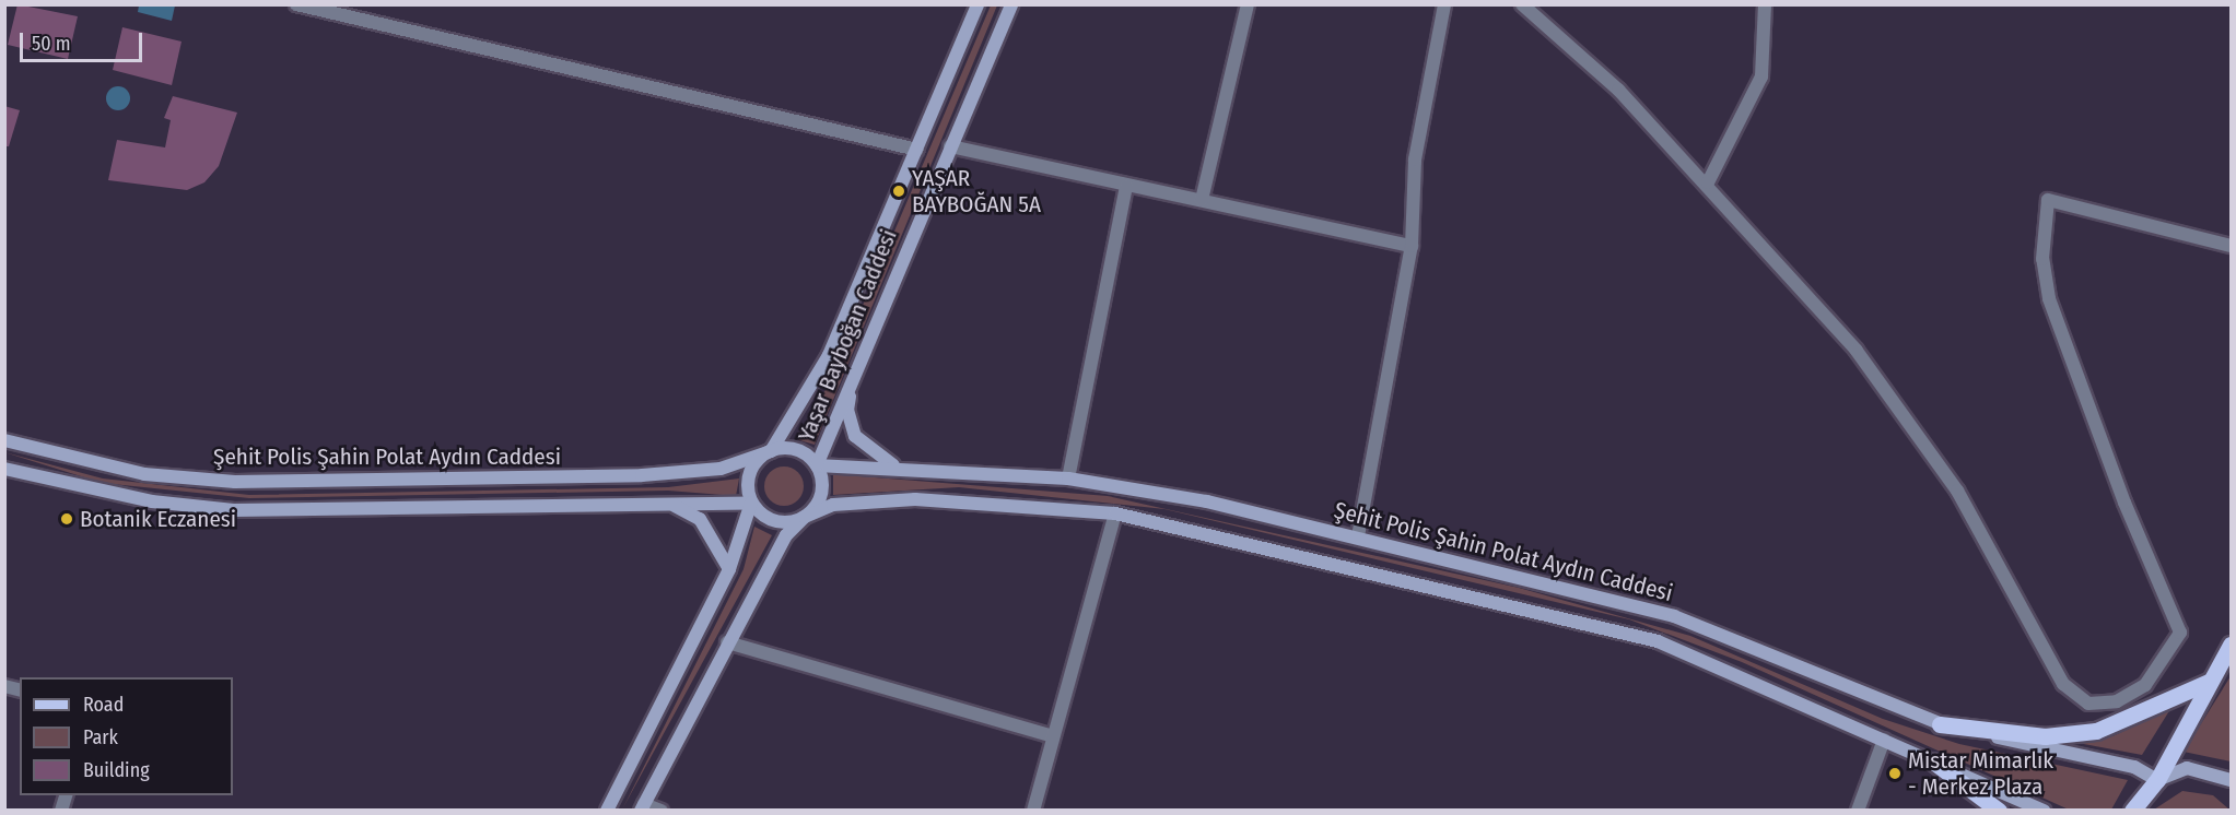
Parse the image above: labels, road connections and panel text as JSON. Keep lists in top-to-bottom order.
{
  "streets": {
    "main road": ["Yaşar Bayboğan Caddesi", "Şehit Polis Şahin Polat Aydın Caddesi"]
  },
  "crossings": [
    ["Yaşar Bayboğan Caddesi", "Şehit Polis Şahin Polat Aydın Caddesi"]
  ],
  "places": ["YAŞAR BAYBOĞAN 5A", "Botanik Eczanesi", "Mistar Mimarlık - Merkez Plaza"],
  "legend": ["Road", "Park", "Building"],
  "scale_bar": "50 m"
}
